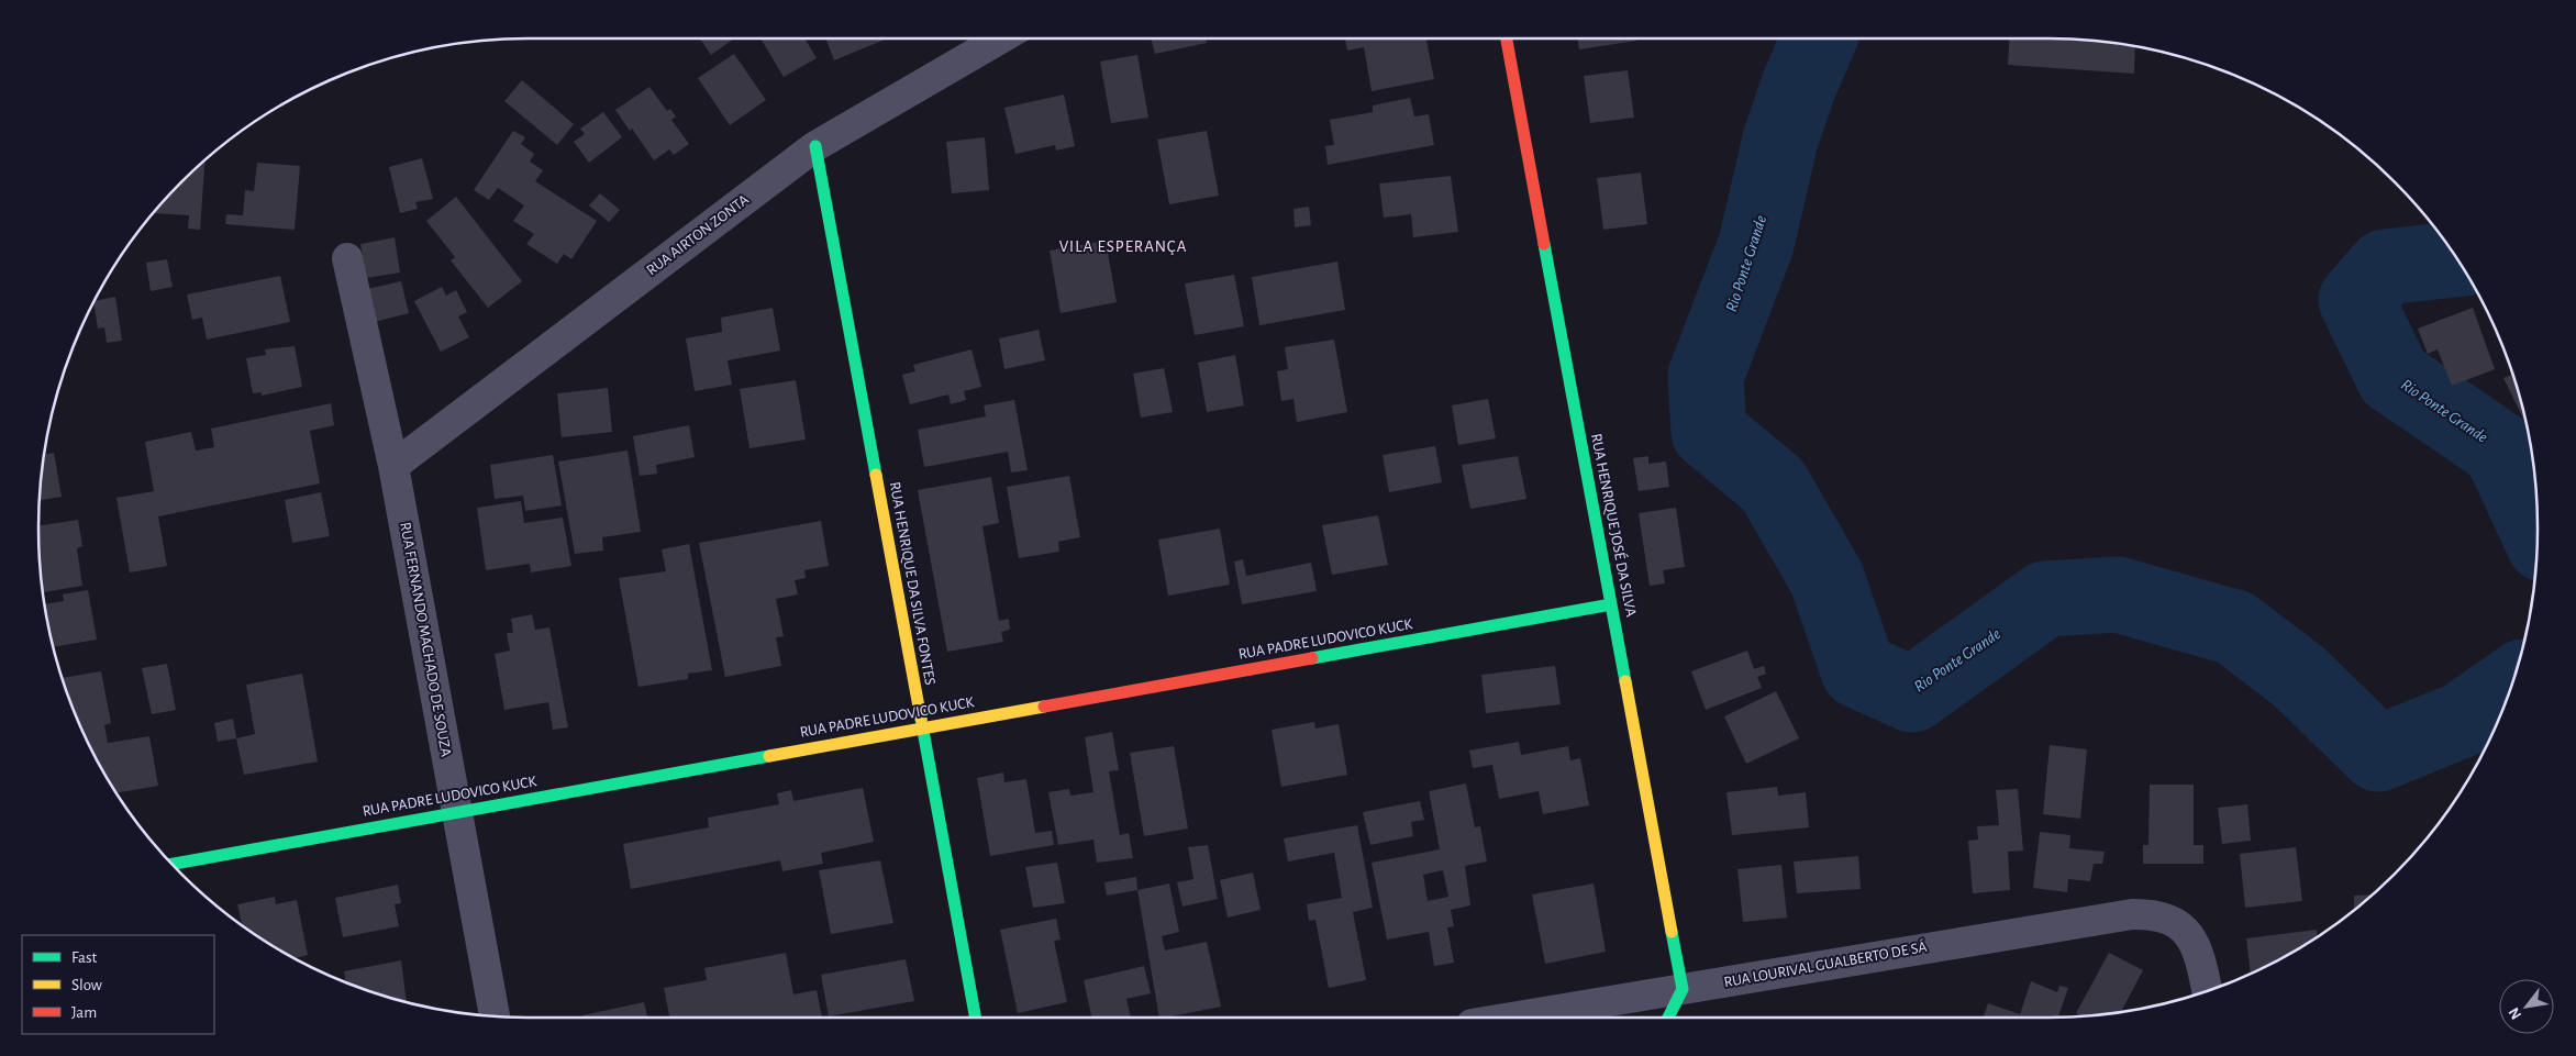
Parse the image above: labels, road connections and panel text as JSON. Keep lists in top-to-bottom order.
{
  "streets": {
    "street": [
      "RUA AIRTON ZONTA",
      "RUA HENRIQUE JOSÉ DA SILVA",
      "RUA HENRIQUE DA SILVA FONTES",
      "RUA FERNANDO MACHADO DE SOUZA",
      "RUA PADRE LUDOVICO KUCK",
      "RUA LOURIVAL GUALBERTO DE SÁ"
    ]
  },
  "crossings": [
    ["RUA AIRTON ZONTA", "RUA HENRIQUE DA SILVA FONTES"],
    ["RUA AIRTON ZONTA", "RUA FERNANDO MACHADO DE SOUZA"],
    ["RUA HENRIQUE JOSÉ DA SILVA", "RUA PADRE LUDOVICO KUCK"],
    ["RUA HENRIQUE JOSÉ DA SILVA", "RUA LOURIVAL GUALBERTO DE SÁ"],
    ["RUA HENRIQUE DA SILVA FONTES", "RUA PADRE LUDOVICO KUCK"],
    ["RUA FERNANDO MACHADO DE SOUZA", "RUA PADRE LUDOVICO KUCK"]
  ],
  "districts": ["VILA ESPERANÇA"],
  "water": ["Rio Ponte Grande"],
  "legend": ["Fast", "Slow", "Jam"],
  "north": "bottom left"
}
